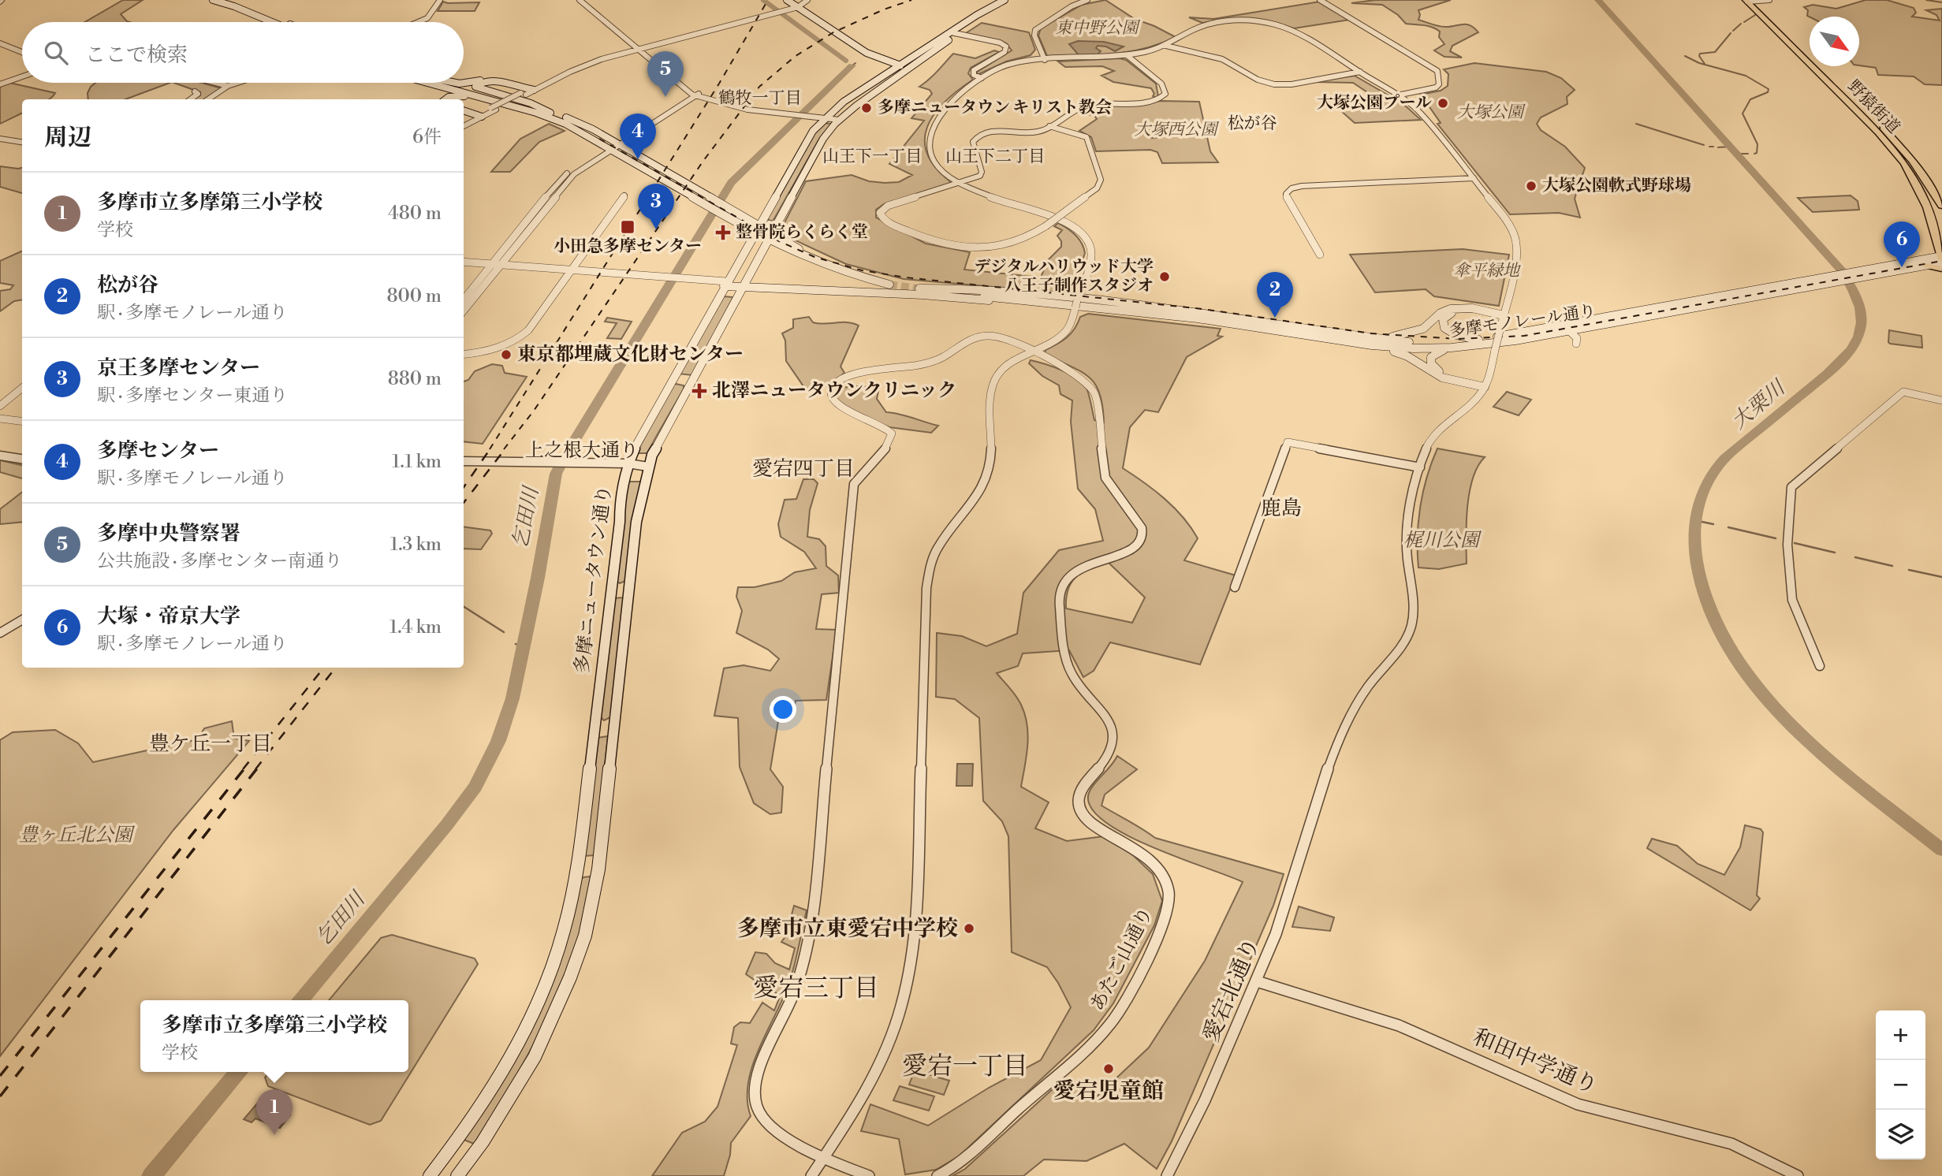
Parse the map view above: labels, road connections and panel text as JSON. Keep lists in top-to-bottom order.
{
  "streets": {
    "main road": ["野猿街道", "多摩モノレール通り", "多摩ニュータウン通り"],
    "street": [
      "上之根大通り",
      "あたご山通り",
      "愛宕北通り",
      "和田中学通り"
    ]
  },
  "crossings": [
    ["上之根大通り", "多摩ニュータウン通り"],
    ["愛宕北通り", "和田中学通り"]
  ],
  "districts": [
    "鶴牧一丁目",
    "松が谷",
    "山王下一丁目",
    "山王下二丁目",
    "愛宕四丁目",
    "鹿島",
    "豊ケ丘一丁目",
    "愛宕三丁目",
    "愛宕一丁目"
  ],
  "water": ["大栗川", "乞田川"],
  "parks": [
    "東中野公園",
    "大塚公園",
    "大塚西公園",
    "傘平緑地",
    "梶川公園",
    "豊ヶ丘北公園"
  ],
  "places": {
    "other": [
      "大塚公園プール",
      "多摩ニュータウン キリスト教会",
      "大塚公園軟式野球場",
      "デジタルハリウッド大学 八王子制作スタジオ",
      "東京都埋蔵文化財センター",
      "多摩市立東愛宕中学校",
      "愛宕児童館"
    ],
    "transit": ["小田急多摩センター"],
    "health": ["整骨院らくらく堂", "北澤ニュータウンクリニック"]
  },
  "north": "bottom right",
  "page": {
    "search": "ここで検索",
    "pins": [
      "5",
      "4",
      "3",
      "6",
      "2",
      "1"
    ],
    "heading": ["周辺", "6件"],
    "list": [
      {
        "mark": "1",
        "name": "多摩市立多摩第三小学校",
        "note": "学校",
        "value": "480 m"
      },
      {
        "mark": "2",
        "name": "松が谷",
        "note": "駅 · 多摩モノレール通り",
        "value": "800 m"
      },
      {
        "mark": "3",
        "name": "京王多摩センター",
        "note": "駅 · 多摩センター東通り",
        "value": "880 m"
      },
      {
        "mark": "4",
        "name": "多摩センター",
        "note": "駅 · 多摩モノレール通り",
        "value": "1.1 km"
      },
      {
        "mark": "5",
        "name": "多摩中央警察署",
        "note": "公共施設 · 多摩センター南通り",
        "value": "1.3 km"
      },
      {
        "mark": "6",
        "name": "大塚・帝京大学",
        "note": "駅 · 多摩モノレール通り",
        "value": "1.4 km"
      }
    ],
    "popup": ["多摩市立多摩第三小学校", "学校"],
    "map_buttons": ["+", "−"]
  }
}
